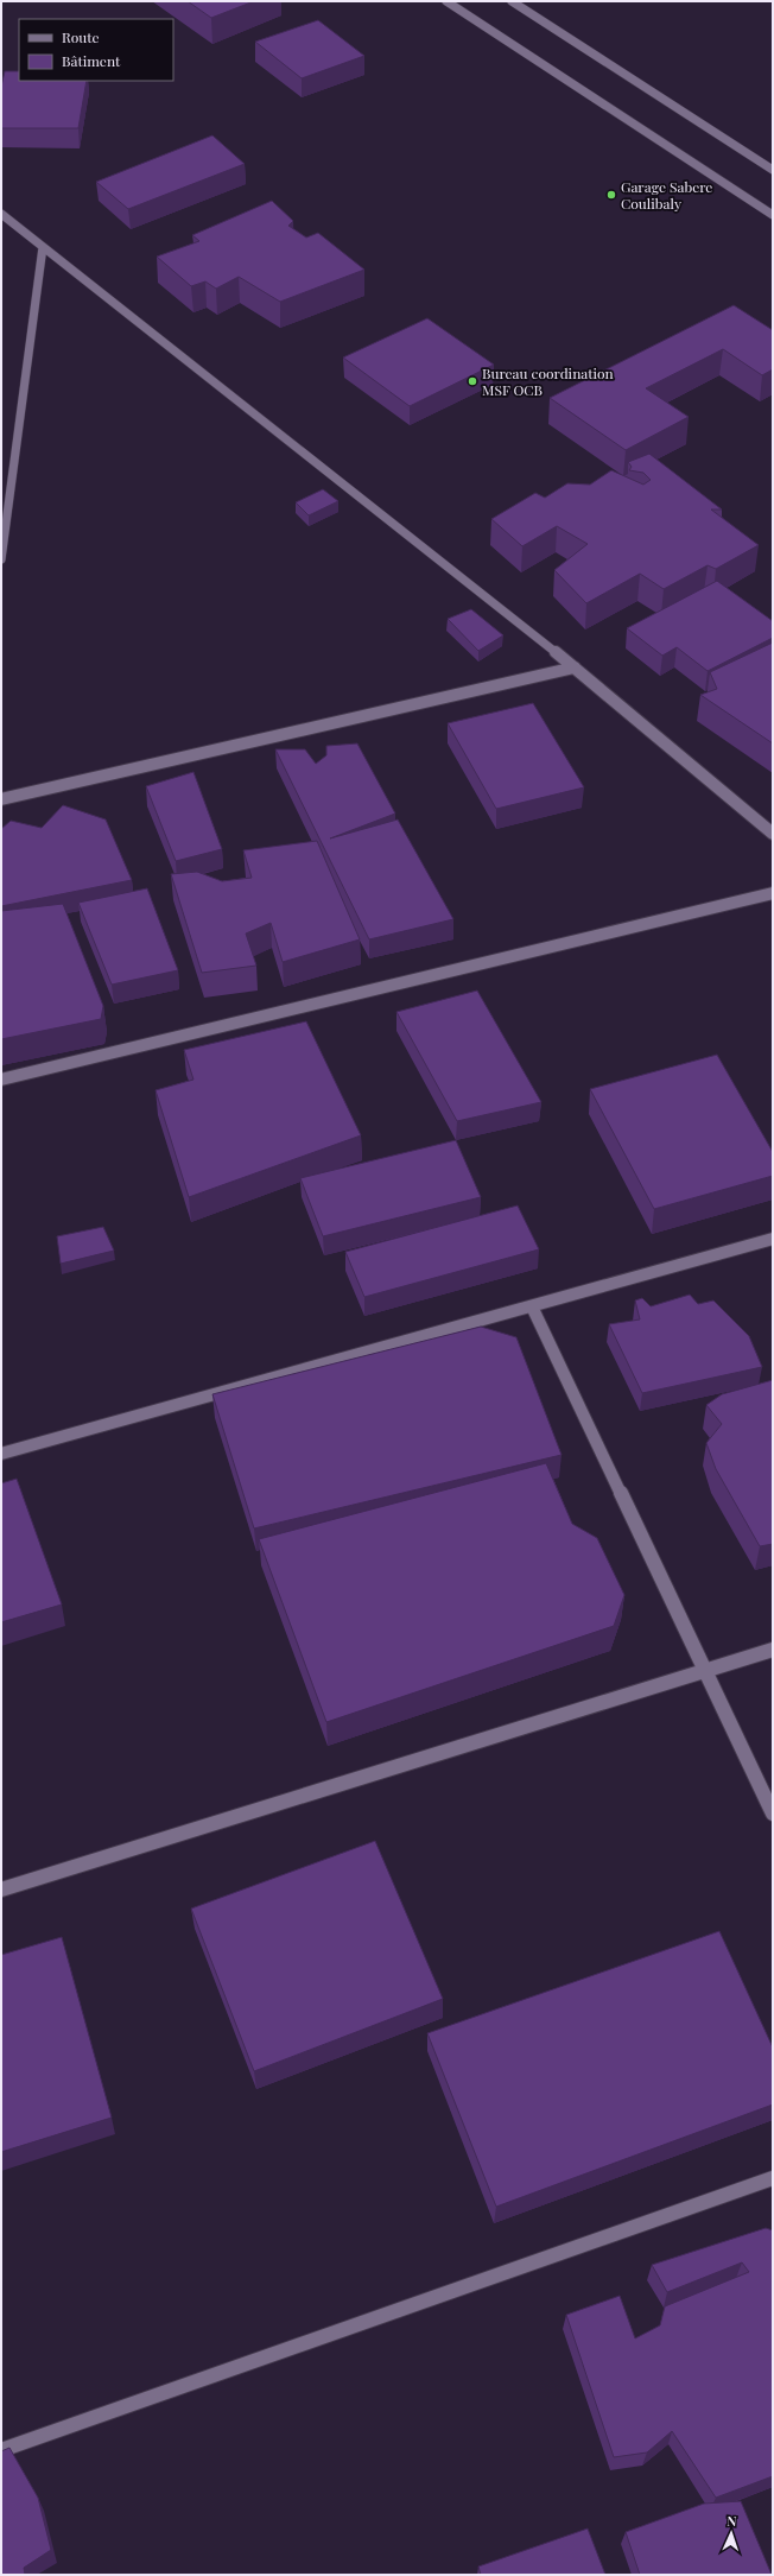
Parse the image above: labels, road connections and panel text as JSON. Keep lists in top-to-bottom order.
{
  "places": ["Garage Sabere Coulibaly", "Bureau coordination MSF OCB"],
  "legend": ["Route", "Bâtiment"],
  "north": "top"
}
